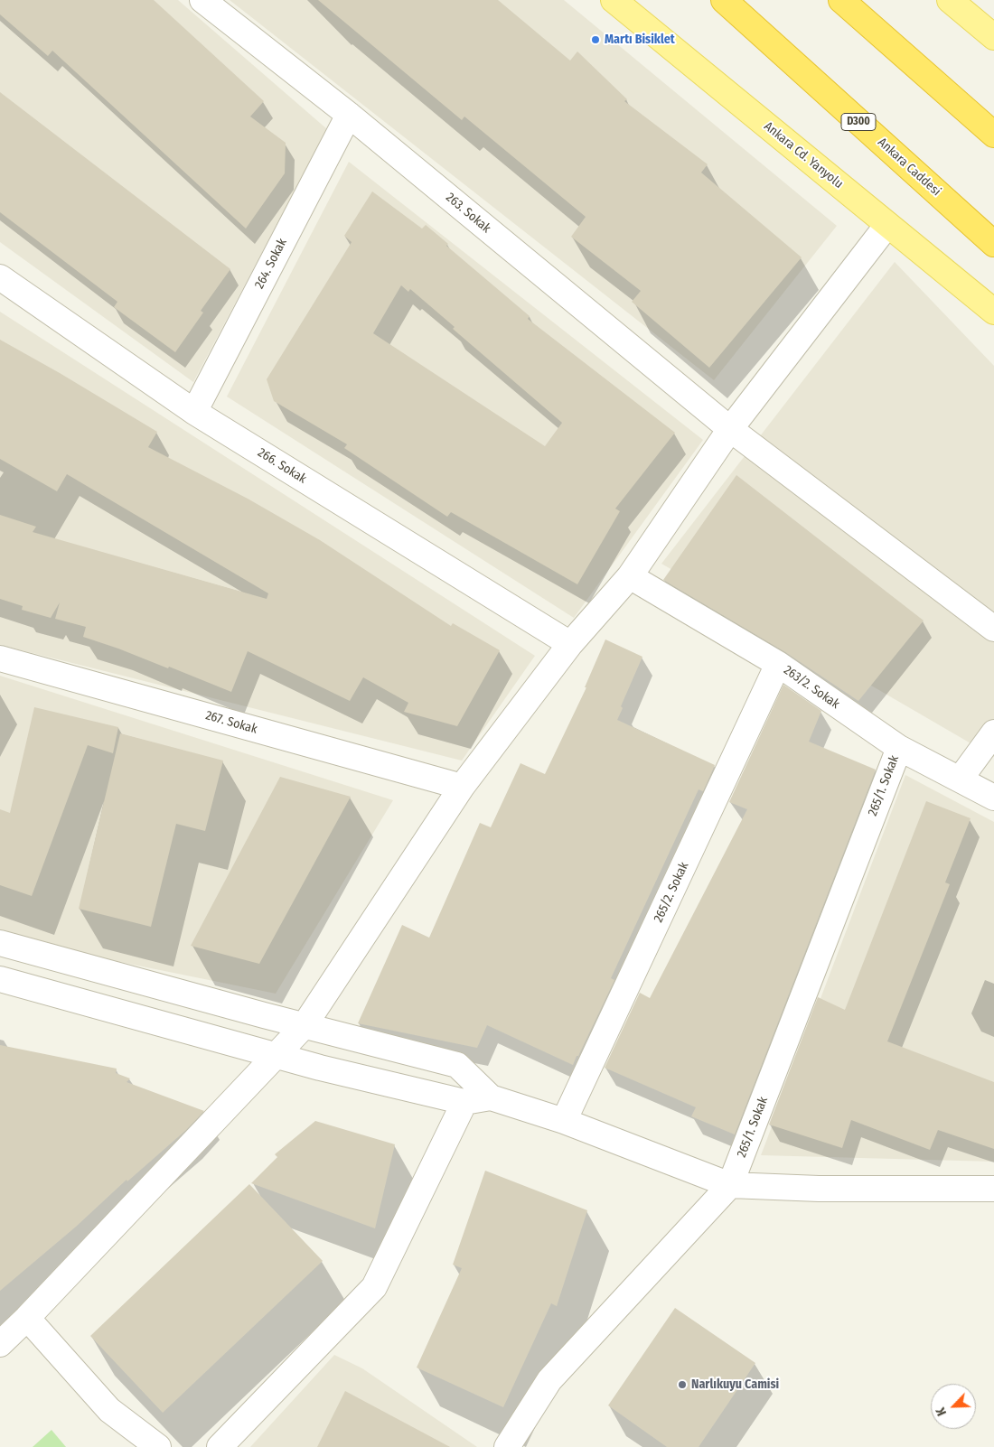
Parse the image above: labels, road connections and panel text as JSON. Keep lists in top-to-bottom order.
{
  "streets": {
    "highway": ["D300", "Ankara Caddesi"],
    "main road": ["Ankara Cd. Yanyolu"],
    "street": [
      "263. Sokak",
      "264. Sokak",
      "266. Sokak",
      "263/2. Sokak",
      "267. Sokak",
      "265/1. Sokak",
      "265/2. Sokak"
    ]
  },
  "crossings": [
    ["263. Sokak", "264. Sokak"],
    ["264. Sokak", "266. Sokak"],
    ["263/2. Sokak", "265/1. Sokak"],
    ["263/2. Sokak", "265/2. Sokak"]
  ],
  "places": ["Martı Bisiklet", "Narlıkuyu Camisi"],
  "north": "bottom left"
}
